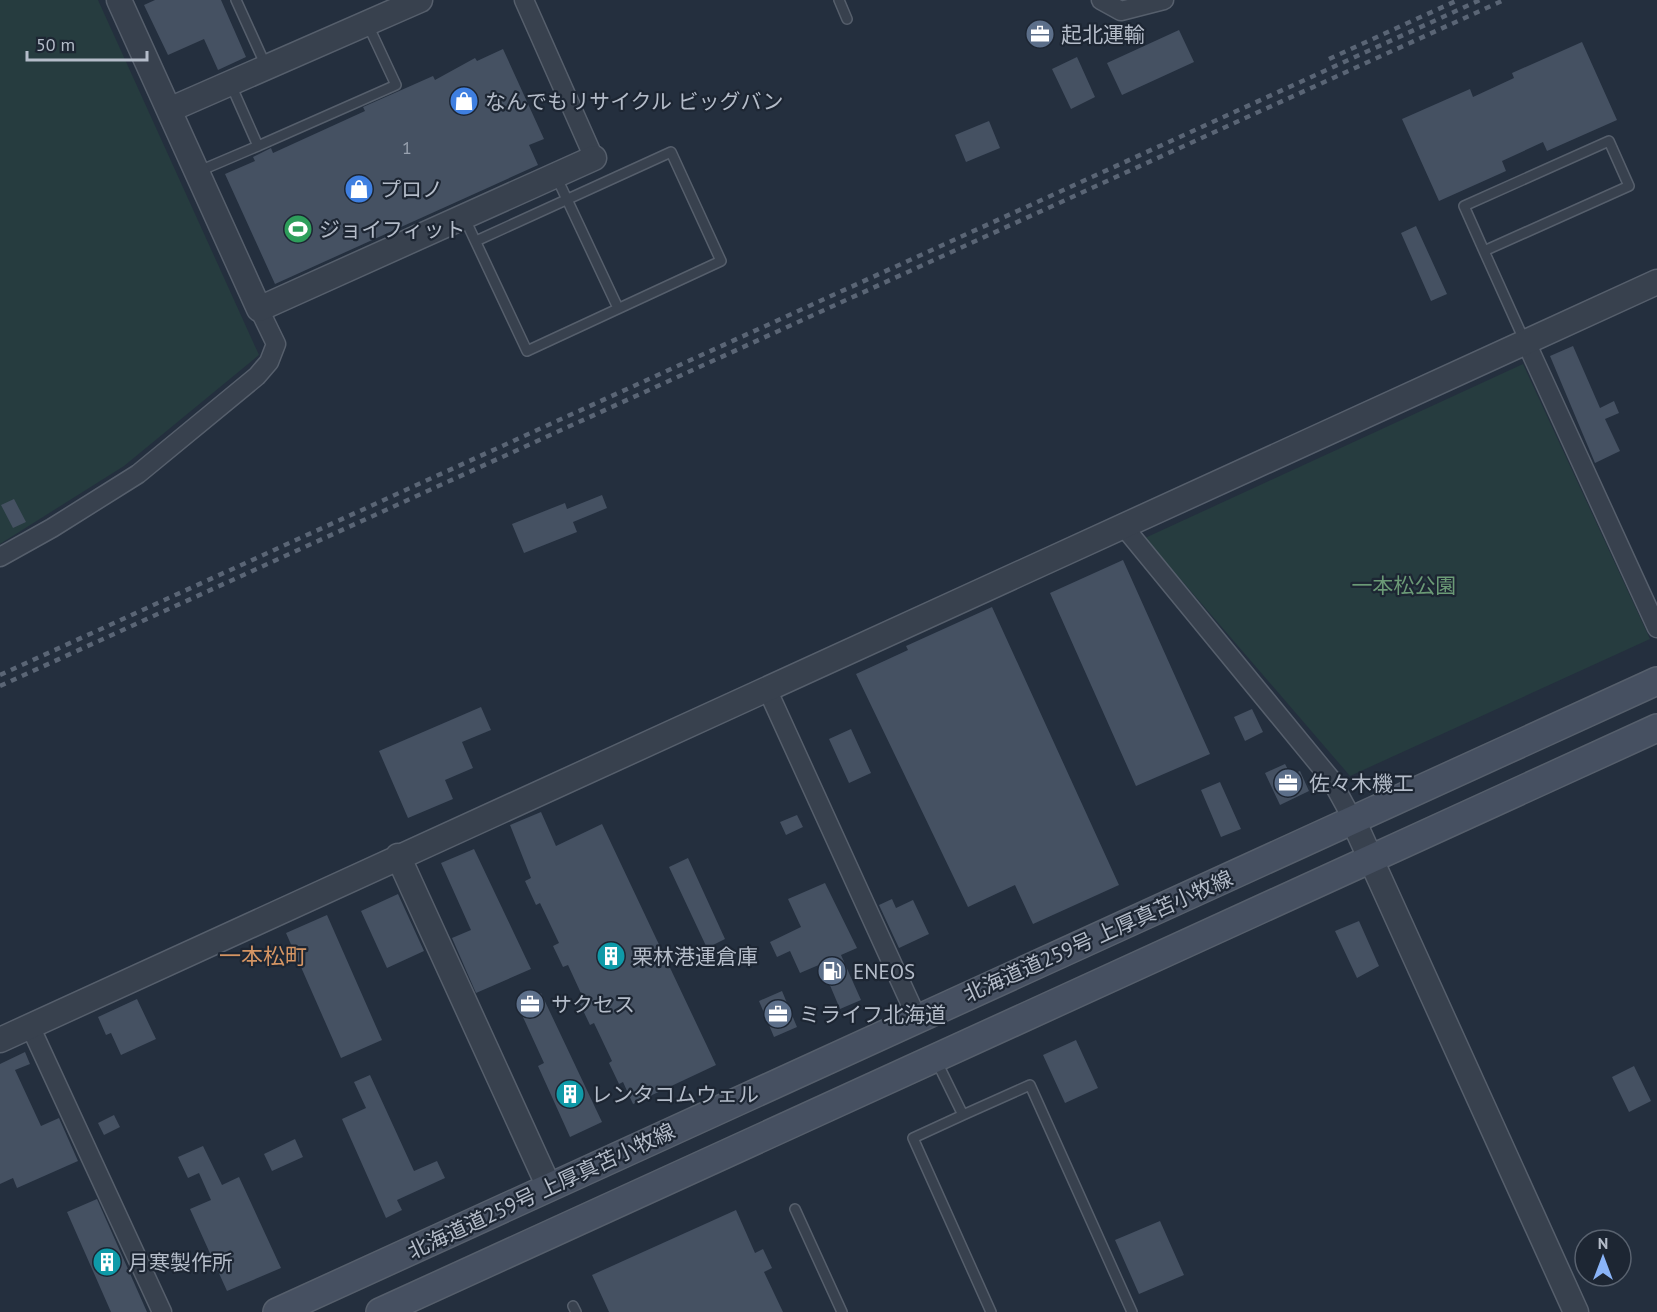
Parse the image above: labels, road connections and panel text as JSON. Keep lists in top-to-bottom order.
{
  "streets": {
    "main road": ["北海道道259号 上厚真苫小牧線"]
  },
  "districts": ["一本松町"],
  "parks": ["一本松公園"],
  "places": {
    "office": [
      "起北運輸",
      "佐々木機工",
      "サクセス",
      "ミライフ北海道"
    ],
    "shop": ["なんでもリサイクル ビッグバン", "プロノ"],
    "sports": ["ジョイフィット"],
    "building": ["栗林港運倉庫", "レンタコムウェル", "月寒製作所"],
    "fuel station": ["ENEOS"]
  },
  "house_numbers": ["1"],
  "scale_bar": "50 m",
  "north": "top"
}
